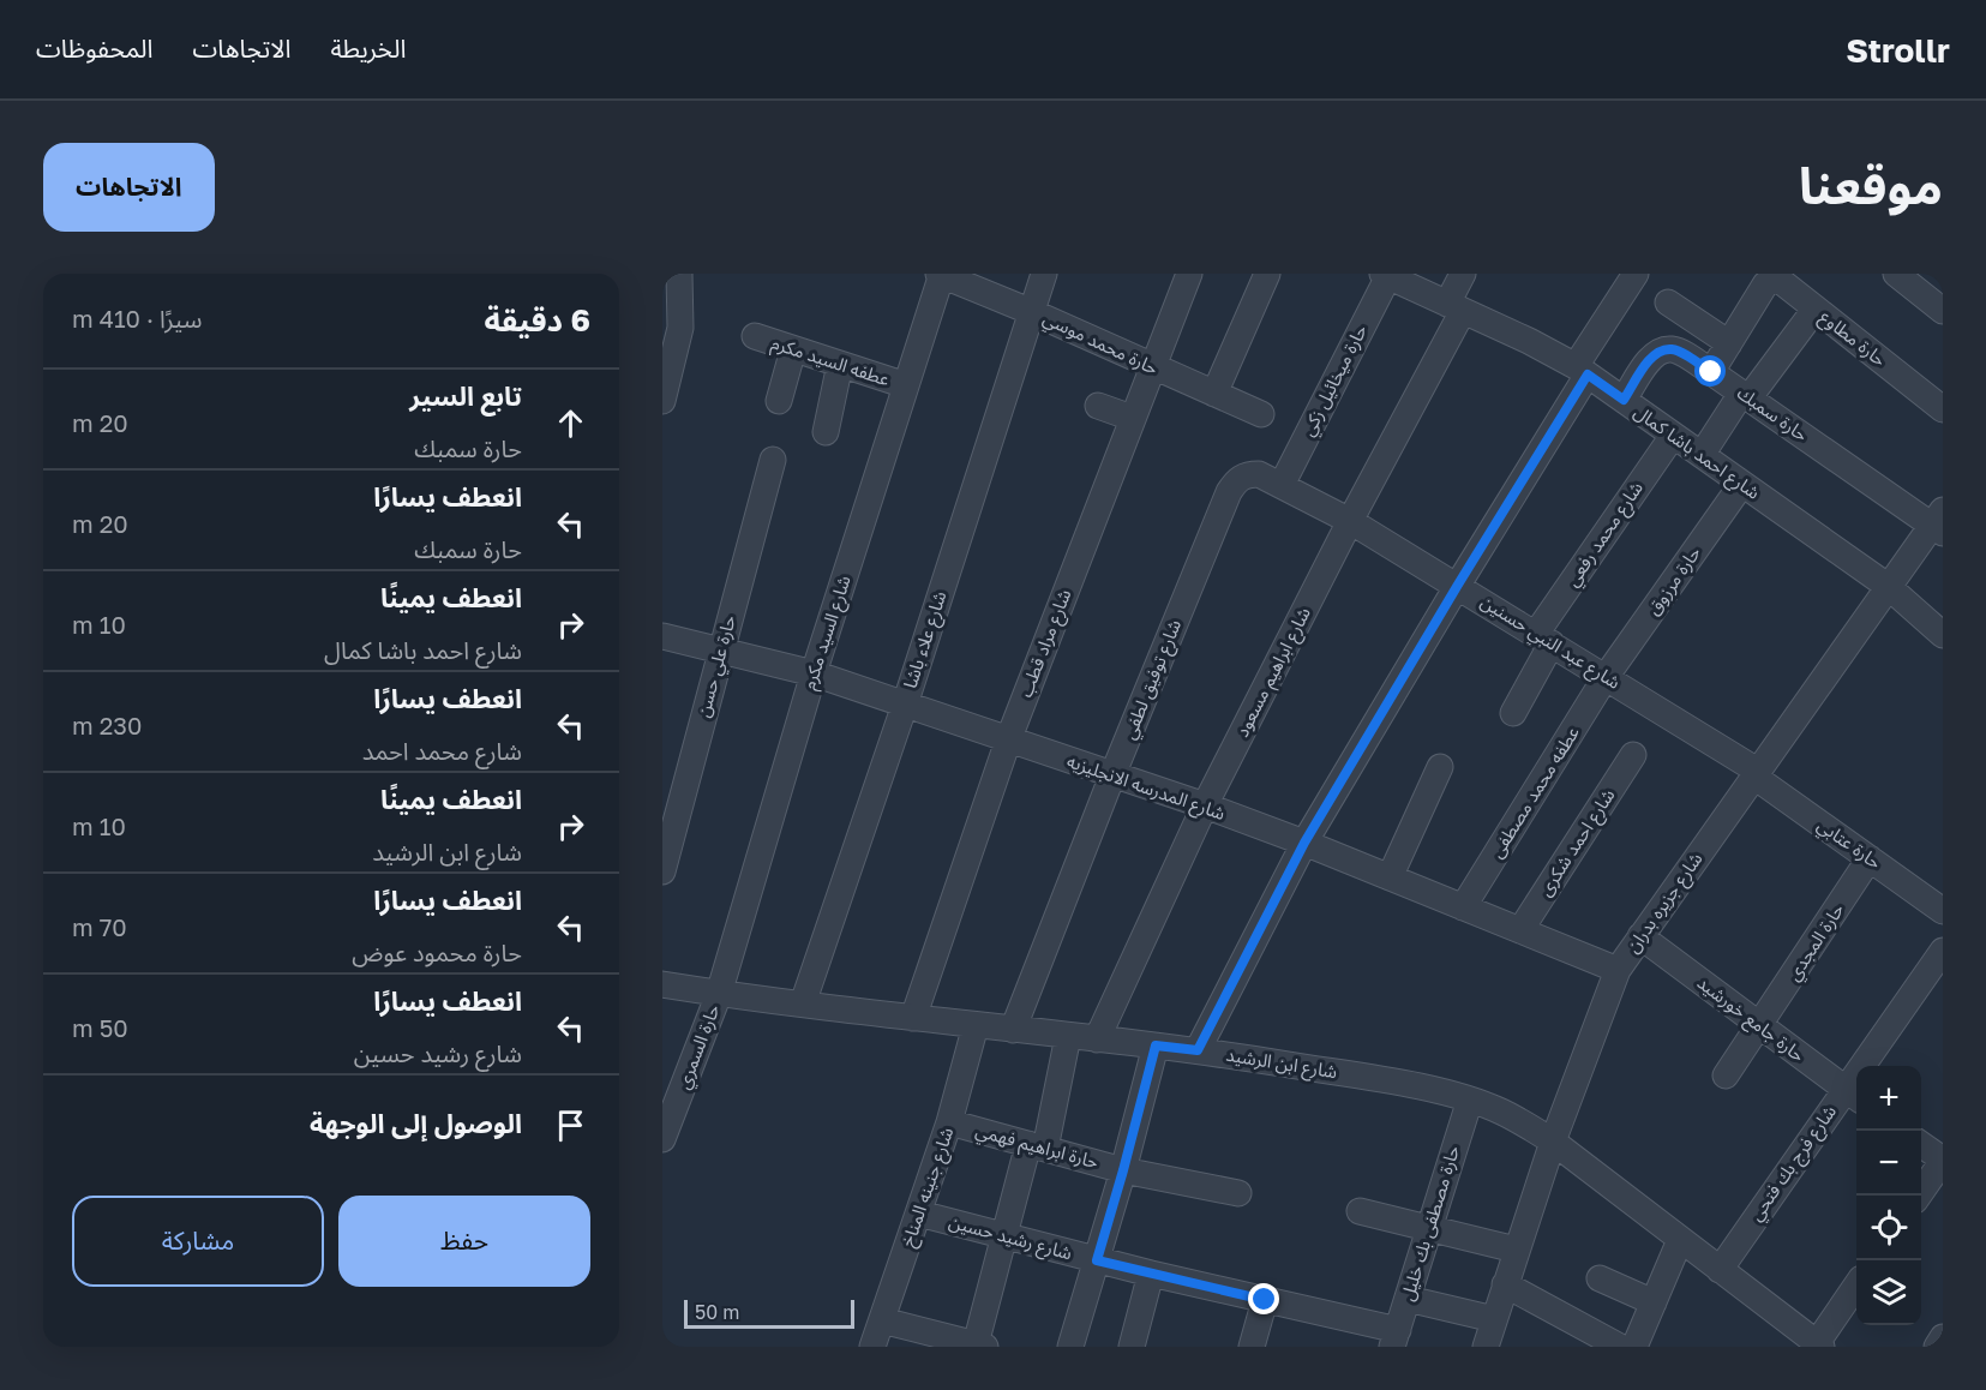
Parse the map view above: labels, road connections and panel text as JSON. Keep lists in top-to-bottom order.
{
  "streets": {
    "street": [
      "حارة مطاوع",
      "حارة محمد موسي",
      "عطفه السيد مكرم",
      "حارة ميخائيل زكي",
      "حارة سمبك",
      "شارع احمد باشا كمال",
      "شارع محمد رفعي",
      "حارة مرزوق",
      "شارع السيد مكرم",
      "شارع علاء باشا",
      "شارع عبد النبي حسنين",
      "شارع مراد قطب",
      "حارة علي حسن",
      "شارع ابراهيم مسعود",
      "شارع توفيق لطفي",
      "شارع المدرسه الانجليزيه",
      "عطفه محمد مصطفى",
      "شارع احمد شكرى",
      "حارة عتابي",
      "شارع جزيره بدران",
      "حارة المجدي",
      "حارة جامع خورشيد",
      "حارة السمري",
      "شارع ابن الرشيد",
      "حارة ابراهيم فهمي",
      "شارع فرج بك فتحي",
      "شارع جنينه المناخ",
      "حارة مصطفى بك خليل",
      "شارع رشيد حسين"
    ]
  },
  "crossings": [
    ["حارة مطاوع", "حارة سمبك"],
    ["حارة مطاوع", "شارع احمد باشا كمال"],
    ["حارة محمد موسي", "شارع السيد مكرم"],
    ["حارة محمد موسي", "شارع علاء باشا"],
    ["حارة محمد موسي", "شارع مراد قطب"],
    ["عطفه السيد مكرم", "شارع السيد مكرم"],
    ["حارة ميخائيل زكي", "شارع احمد باشا كمال"],
    ["حارة ميخائيل زكي", "شارع عبد النبي حسنين"],
    ["حارة سمبك", "شارع احمد باشا كمال"],
    ["حارة سمبك", "شارع جزيره بدران"],
    ["شارع احمد باشا كمال", "شارع محمد رفعي"],
    ["شارع احمد باشا كمال", "حارة مرزوق"],
    ["شارع احمد باشا كمال", "شارع ابراهيم مسعود"],
    ["شارع احمد باشا كمال", "شارع جزيره بدران"],
    ["شارع محمد رفعي", "شارع عبد النبي حسنين"],
    ["حارة مرزوق", "شارع عبد النبي حسنين"],
    ["حارة مرزوق", "عطفه محمد مصطفى"],
    ["شارع السيد مكرم", "شارع المدرسه الانجليزيه"],
    ["شارع السيد مكرم", "حارة السمري"],
    ["شارع السيد مكرم", "شارع ابن الرشيد"],
    ["شارع علاء باشا", "شارع المدرسه الانجليزيه"],
    ["شارع علاء باشا", "شارع ابن الرشيد"],
    ["شارع عبد النبي حسنين", "شارع ابراهيم مسعود"],
    ["شارع عبد النبي حسنين", "شارع توفيق لطفي"],
    ["شارع عبد النبي حسنين", "عطفه محمد مصطفى"],
    ["شارع عبد النبي حسنين", "حارة عتابي"],
    ["شارع عبد النبي حسنين", "شارع جزيره بدران"],
    ["شارع مراد قطب", "شارع المدرسه الانجليزيه"],
    ["شارع مراد قطب", "شارع ابن الرشيد"],
    ["حارة علي حسن", "شارع المدرسه الانجليزيه"],
    ["شارع ابراهيم مسعود", "شارع المدرسه الانجليزيه"],
    ["شارع ابراهيم مسعود", "شارع ابن الرشيد"],
    ["شارع توفيق لطفي", "شارع المدرسه الانجليزيه"],
    ["شارع توفيق لطفي", "شارع ابن الرشيد"],
    ["شارع المدرسه الانجليزيه", "عطفه محمد مصطفى"],
    ["شارع المدرسه الانجليزيه", "شارع احمد شكرى"],
    ["شارع المدرسه الانجليزيه", "شارع جزيره بدران"],
    ["حارة عتابي", "شارع جزيره بدران"],
    ["حارة عتابي", "حارة المجدي"],
    ["شارع جزيره بدران", "حارة جامع خورشيد"],
    ["شارع جزيره بدران", "شارع ابن الرشيد"],
    ["حارة المجدي", "حارة جامع خورشيد"],
    ["حارة جامع خورشيد", "شارع فرج بك فتحي"],
    ["حارة السمري", "شارع ابن الرشيد"],
    ["شارع ابن الرشيد", "شارع فرج بك فتحي"],
    ["شارع ابن الرشيد", "شارع جنينه المناخ"],
    ["شارع ابن الرشيد", "حارة مصطفى بك خليل"],
    ["حارة ابراهيم فهمي", "شارع جنينه المناخ"],
    ["شارع جنينه المناخ", "شارع رشيد حسين"],
    ["حارة مصطفى بك خليل", "شارع رشيد حسين"]
  ],
  "scale_bar": "50 m",
  "page": {
    "header": "Strollr",
    "nav": ["الخريطة", "الاتجاهات", "المحفوظات"],
    "title": "موقعنا",
    "buttons": [
      "الاتجاهات",
      ["حفظ", "مشاركة"]
    ],
    "heading": ["6 دقيقة", "سيرًا · 410 m"],
    "list": [
      ["تابع السير", "حارة سمبك", "20 m"],
      ["انعطف يسارًا", "حارة سمبك", "20 m"],
      ["انعطف يمينًا", "شارع احمد باشا كمال", "10 m"],
      ["انعطف يسارًا", "شارع محمد احمد", "230 m"],
      ["انعطف يمينًا", "شارع ابن الرشيد", "10 m"],
      ["انعطف يسارًا", "حارة محمود عوض", "70 m"],
      ["انعطف يسارًا", "شارع رشيد حسين", "50 m"],
      "الوصول إلى الوجهة"
    ],
    "map_buttons": ["+", "−"],
    "scale": "50 m"
  }
}
